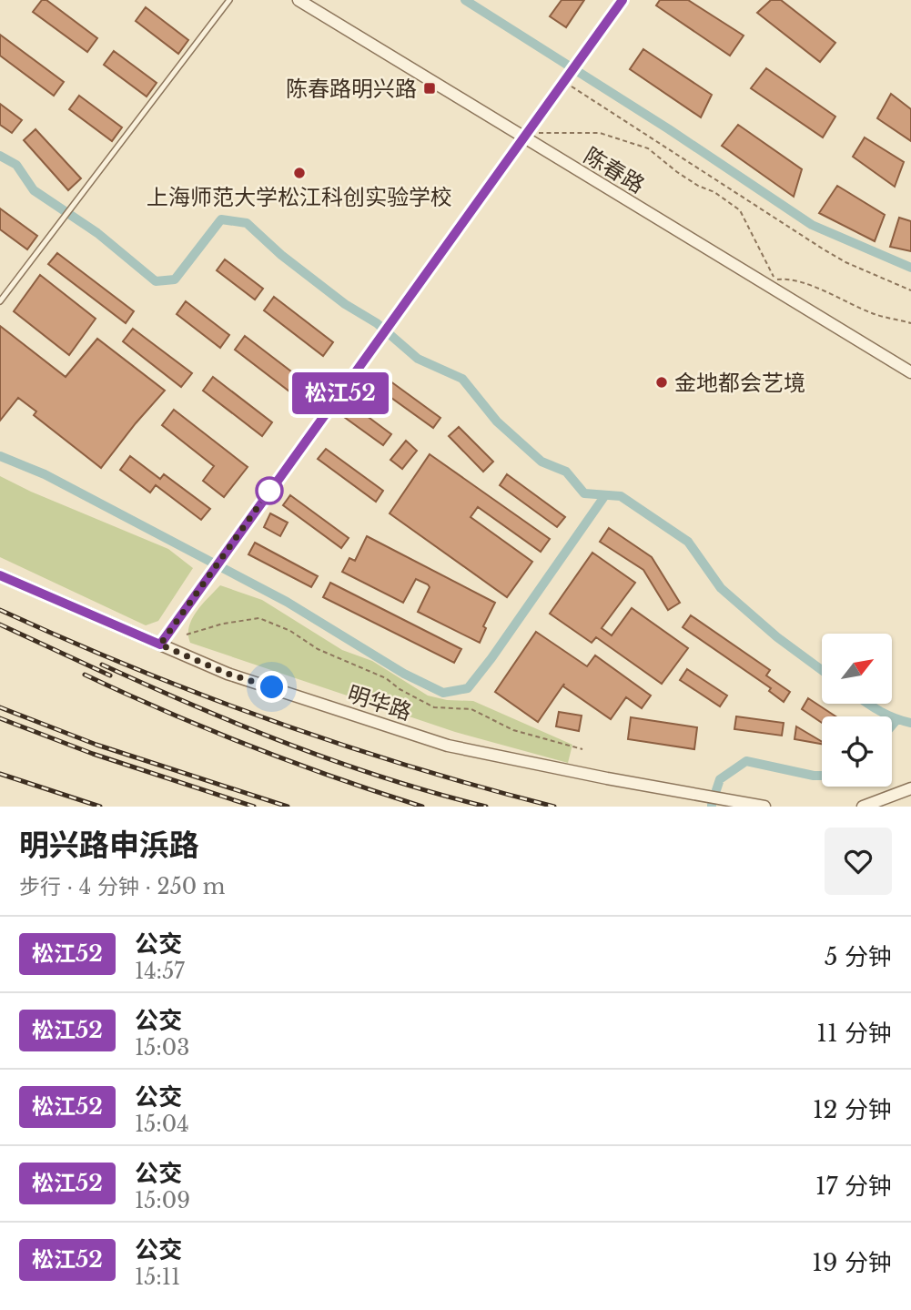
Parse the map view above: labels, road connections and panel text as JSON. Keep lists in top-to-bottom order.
{
  "streets": {
    "street": ["陈春路", "明华路"]
  },
  "places": {
    "transit": ["陈春路明兴路"],
    "other": ["上海师范大学松江科创实验学校", "金地都会艺境"]
  },
  "lines": ["bus line 松江52"],
  "north": "top right",
  "page": {
    "on_map": "松江52",
    "heading": ["明兴路申浜路", "步行 · 4 分钟 · 250 m"],
    "list": [
      {
        "mark": "松江52",
        "name": "公交",
        "note": "14:57",
        "value": "5 分钟"
      },
      {
        "mark": "松江52",
        "name": "公交",
        "note": "15:03",
        "value": "11 分钟"
      },
      {
        "mark": "松江52",
        "name": "公交",
        "note": "15:04",
        "value": "12 分钟"
      },
      {
        "mark": "松江52",
        "name": "公交",
        "note": "15:09",
        "value": "17 分钟"
      },
      {
        "mark": "松江52",
        "name": "公交",
        "note": "15:11",
        "value": "19 分钟"
      }
    ]
  }
}
